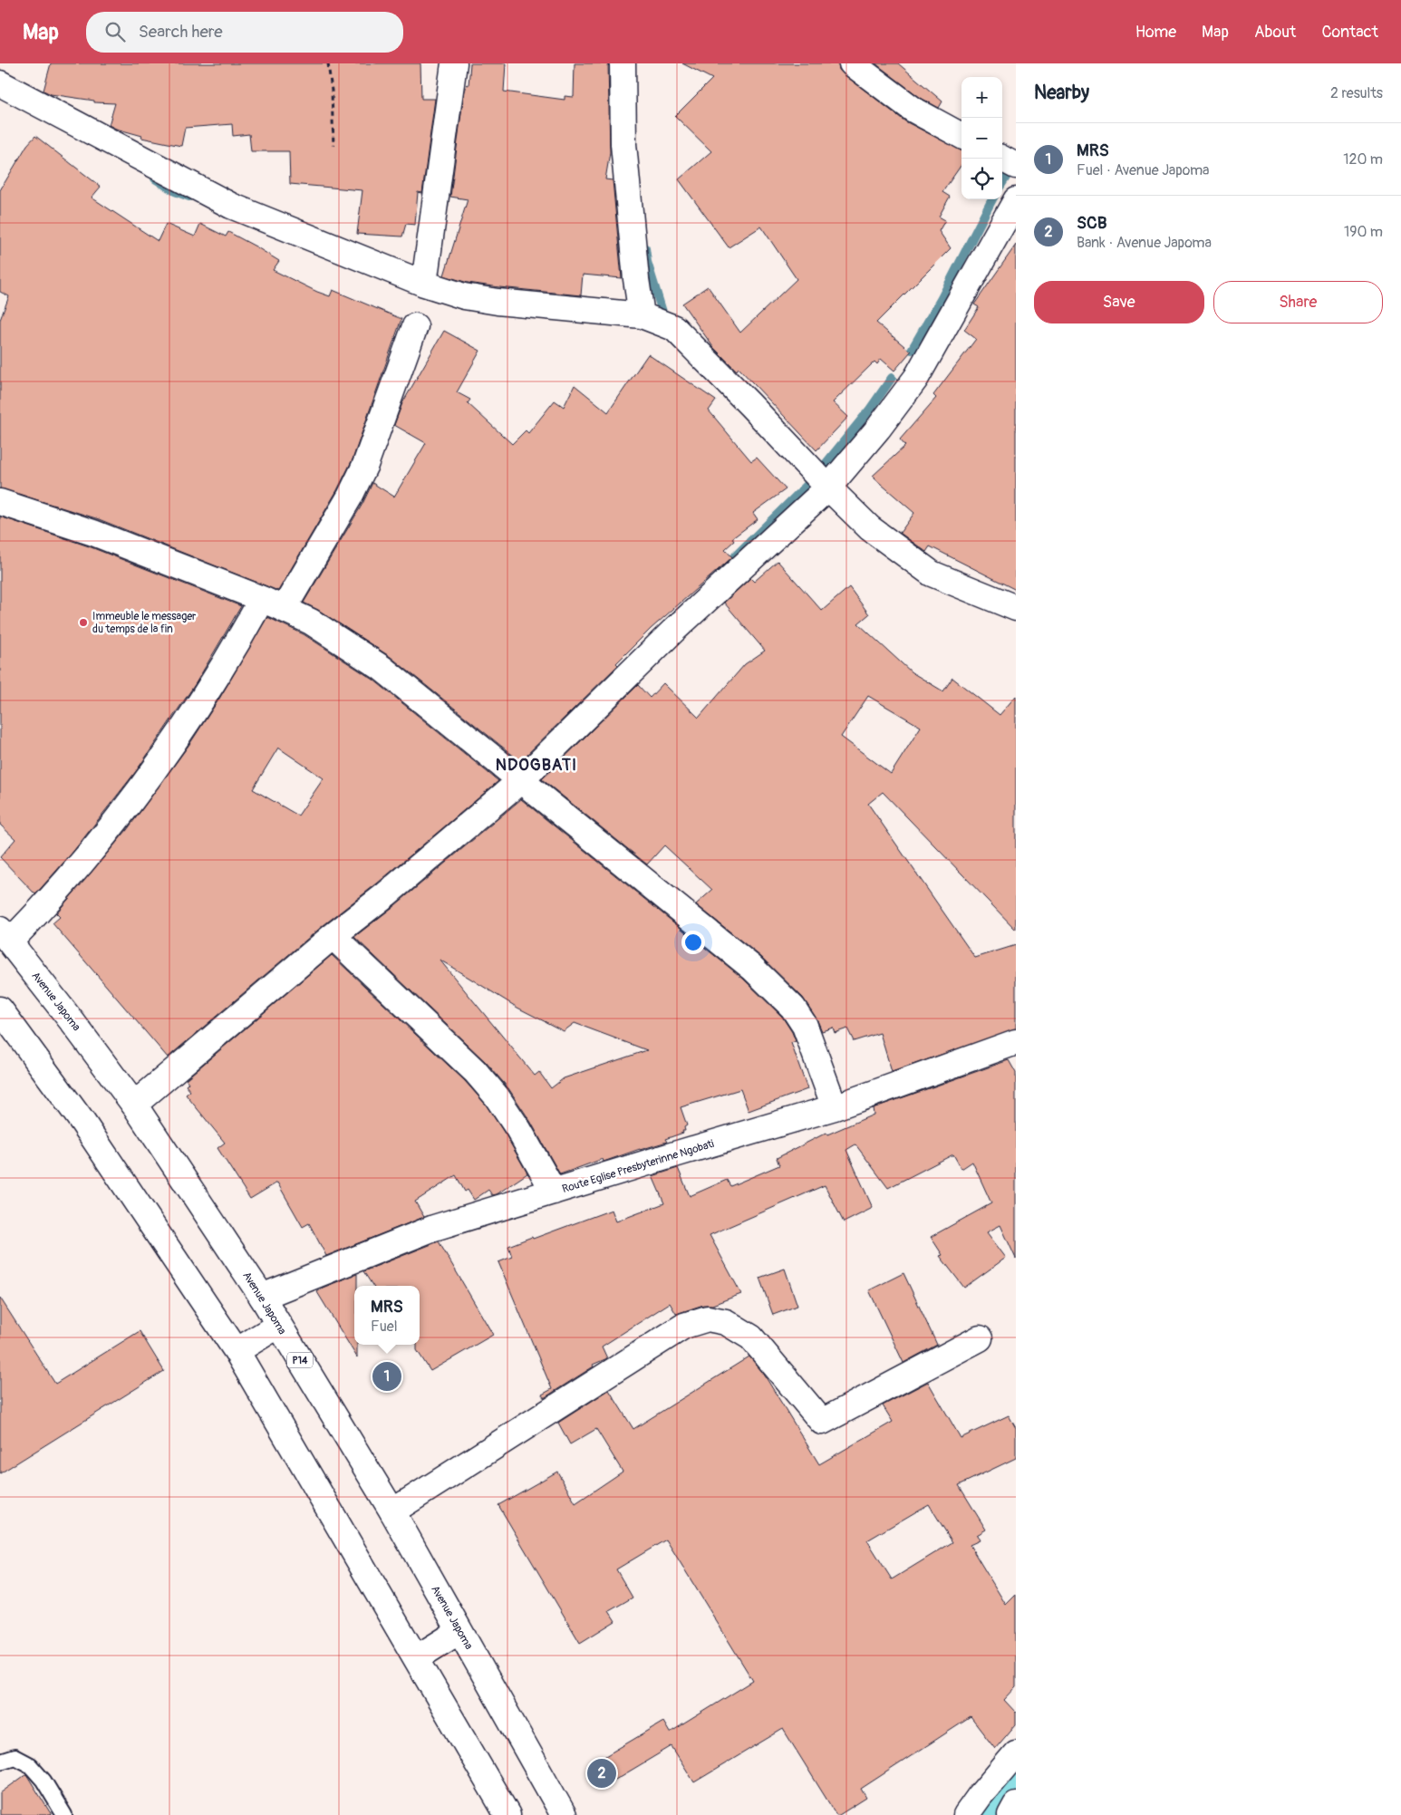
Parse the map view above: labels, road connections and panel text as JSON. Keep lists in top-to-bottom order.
{
  "streets": {
    "street": ["Avenue Japoma", "Route Eglise Presbyterinne Ngobati", "P14"]
  },
  "crossings": [
    ["Avenue Japoma", "Route Eglise Presbyterinne Ngobati"]
  ],
  "districts": ["NDOGBATI"],
  "places": ["Immeuble le messager du temps de la fin"],
  "page": {
    "header": "Map",
    "search": "Search here",
    "nav": [
      "Home",
      "Map",
      "About",
      "Contact"
    ],
    "heading": ["Nearby", "2 results"],
    "map_buttons": ["+", "−"],
    "list": [
      {
        "mark": "1",
        "name": "MRS",
        "note": "Fuel · Avenue Japoma",
        "value": "120 m"
      },
      {
        "mark": "2",
        "name": "SCB",
        "note": "Bank · Avenue Japoma",
        "value": "190 m"
      }
    ],
    "buttons": ["Save", "Share"],
    "popup": ["MRS", "Fuel"],
    "pins": ["1", "2"]
  }
}
